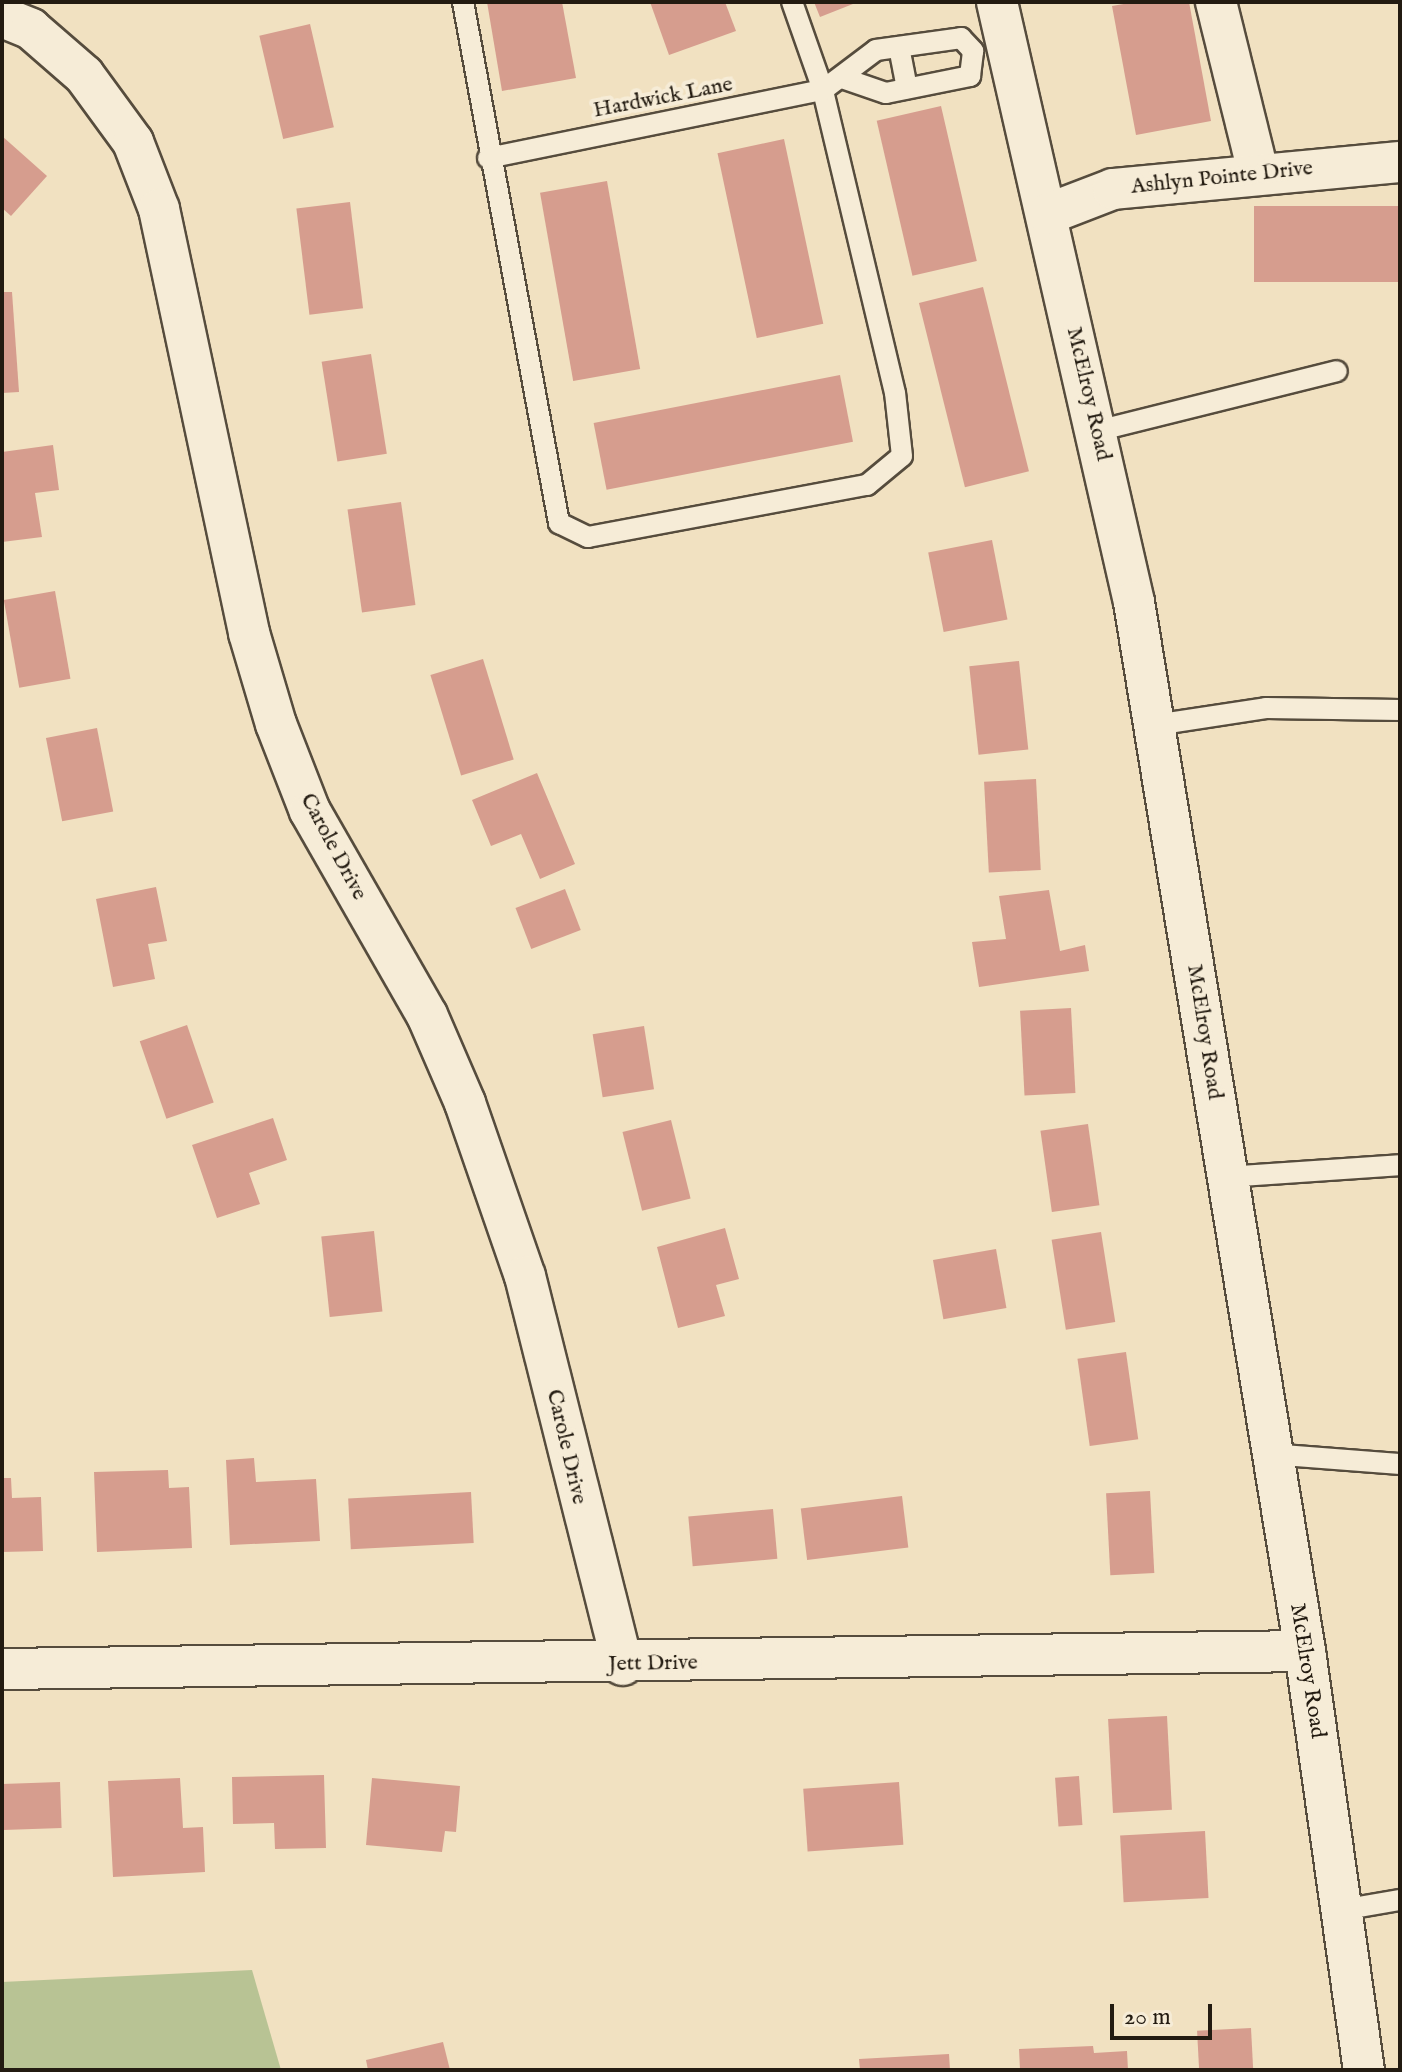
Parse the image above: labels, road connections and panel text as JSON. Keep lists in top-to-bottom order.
{
  "streets": {
    "street": [
      "Ashlyn Pointe Drive",
      "McElroy Road",
      "Carole Drive",
      "Jett Drive"
    ],
    "lane": ["Hardwick Lane"]
  },
  "crossings": [
    ["Hardwick Lane", "McElroy Road"],
    ["Ashlyn Pointe Drive", "McElroy Road"],
    ["McElroy Road", "Jett Drive"],
    ["Carole Drive", "Jett Drive"]
  ],
  "scale_bar": "20 m"
}
